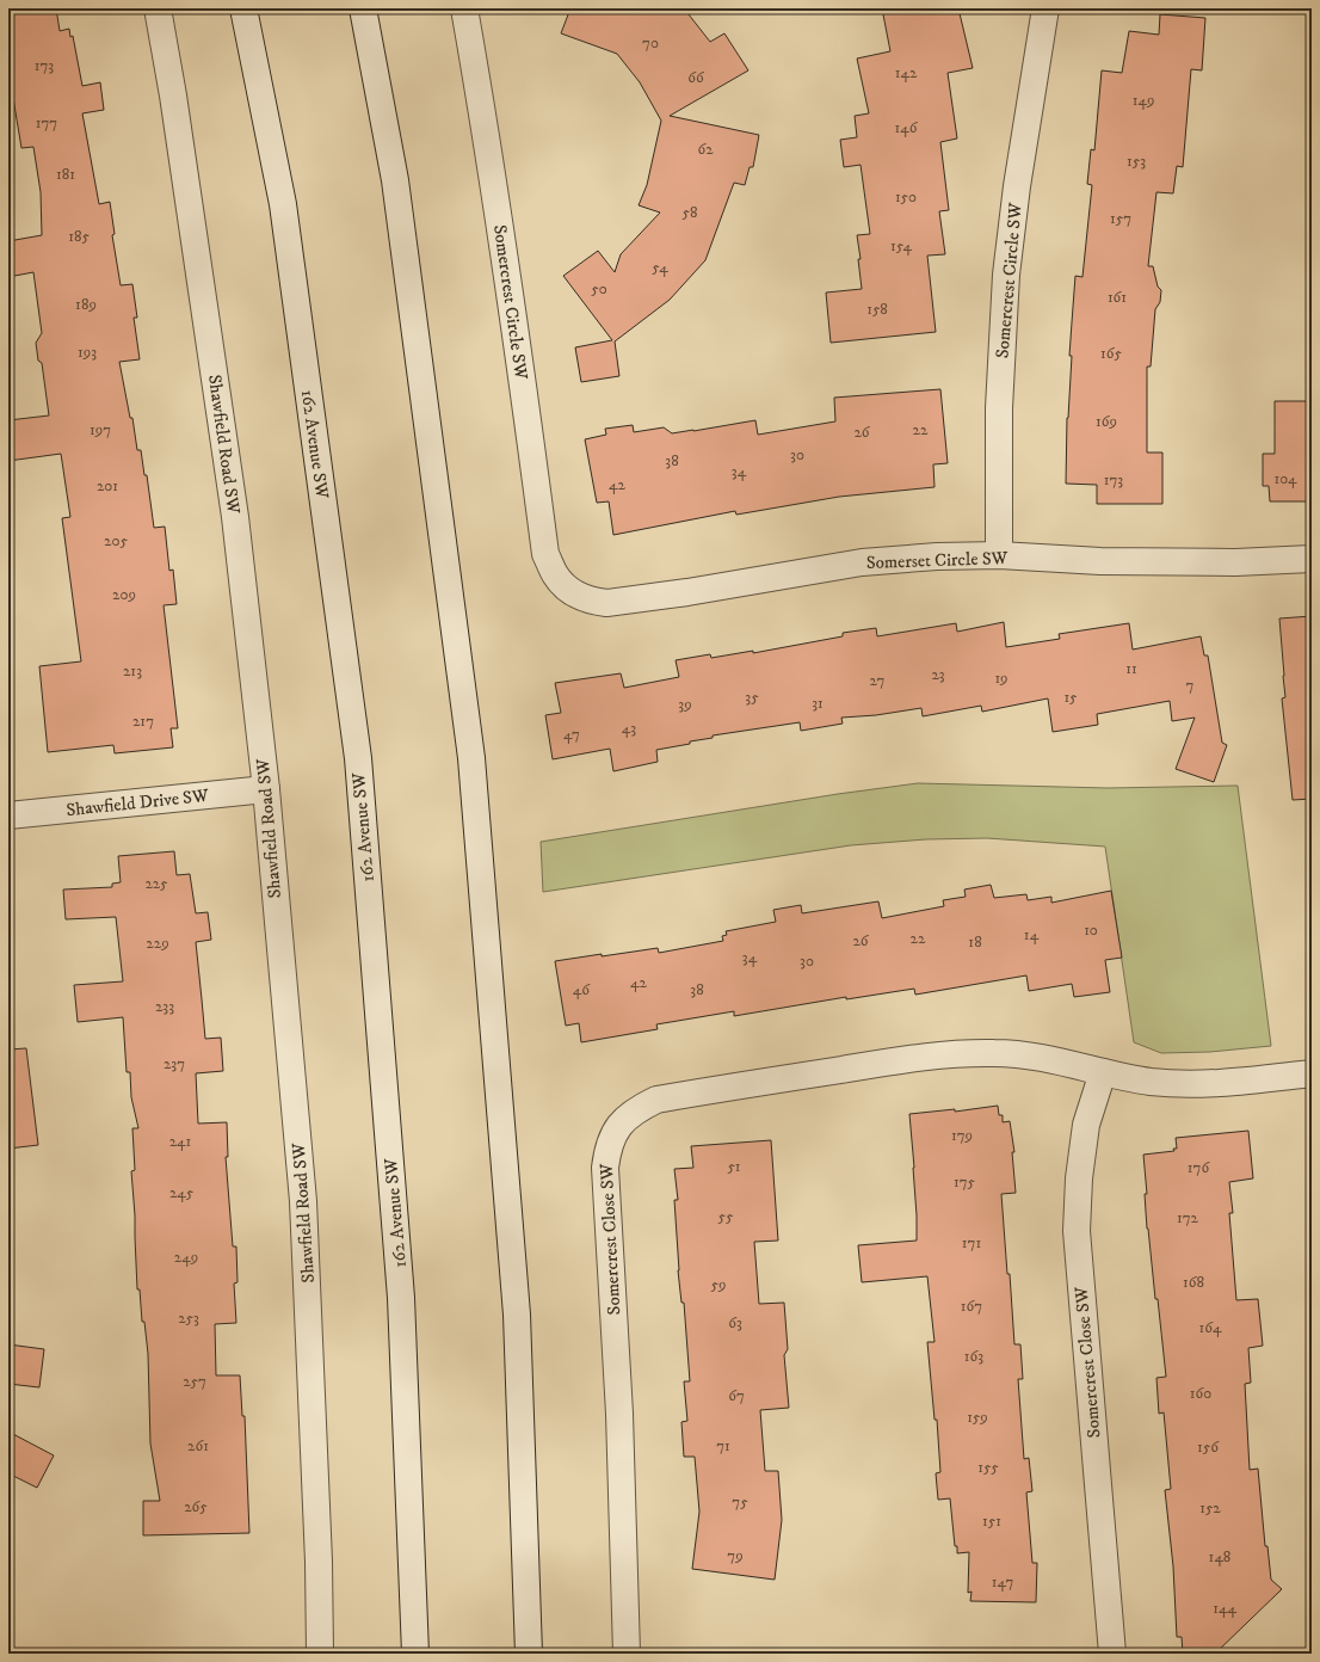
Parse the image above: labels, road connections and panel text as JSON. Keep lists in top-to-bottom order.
{
  "streets": {
    "street": [
      "Somercrest Circle SW",
      "Shawfield Road SW",
      "162 Avenue SW",
      "Somerset Circle SW",
      "Shawfield Drive SW",
      "Somercrest Close SW"
    ]
  },
  "crossings": [
    ["Somercrest Circle SW", "Somerset Circle SW"],
    ["Shawfield Road SW", "Shawfield Drive SW"]
  ],
  "house_numbers": [
    "70",
    "173",
    "142",
    "66",
    "149",
    "177",
    "146",
    "62",
    "153",
    "181",
    "150",
    "58",
    "157",
    "185",
    "154",
    "54",
    "50",
    "161",
    "189",
    "158",
    "193",
    "165",
    "169",
    "197",
    "22",
    "26",
    "30",
    "38",
    "34",
    "104",
    "173",
    "42",
    "201",
    "205",
    "209",
    "11",
    "213",
    "23",
    "19",
    "27",
    "7",
    "35",
    "15",
    "31",
    "39",
    "217",
    "43",
    "47",
    "225",
    "10",
    "14",
    "22",
    "26",
    "18",
    "229",
    "34",
    "30",
    "42",
    "46",
    "38",
    "233",
    "237",
    "179",
    "241",
    "51",
    "176",
    "175",
    "245",
    "55",
    "172",
    "171",
    "249",
    "168",
    "59",
    "167",
    "253",
    "63",
    "164",
    "163",
    "257",
    "160",
    "67",
    "159",
    "261",
    "71",
    "156",
    "155",
    "75",
    "265",
    "152",
    "151",
    "79",
    "148",
    "147",
    "144"
  ]
}
